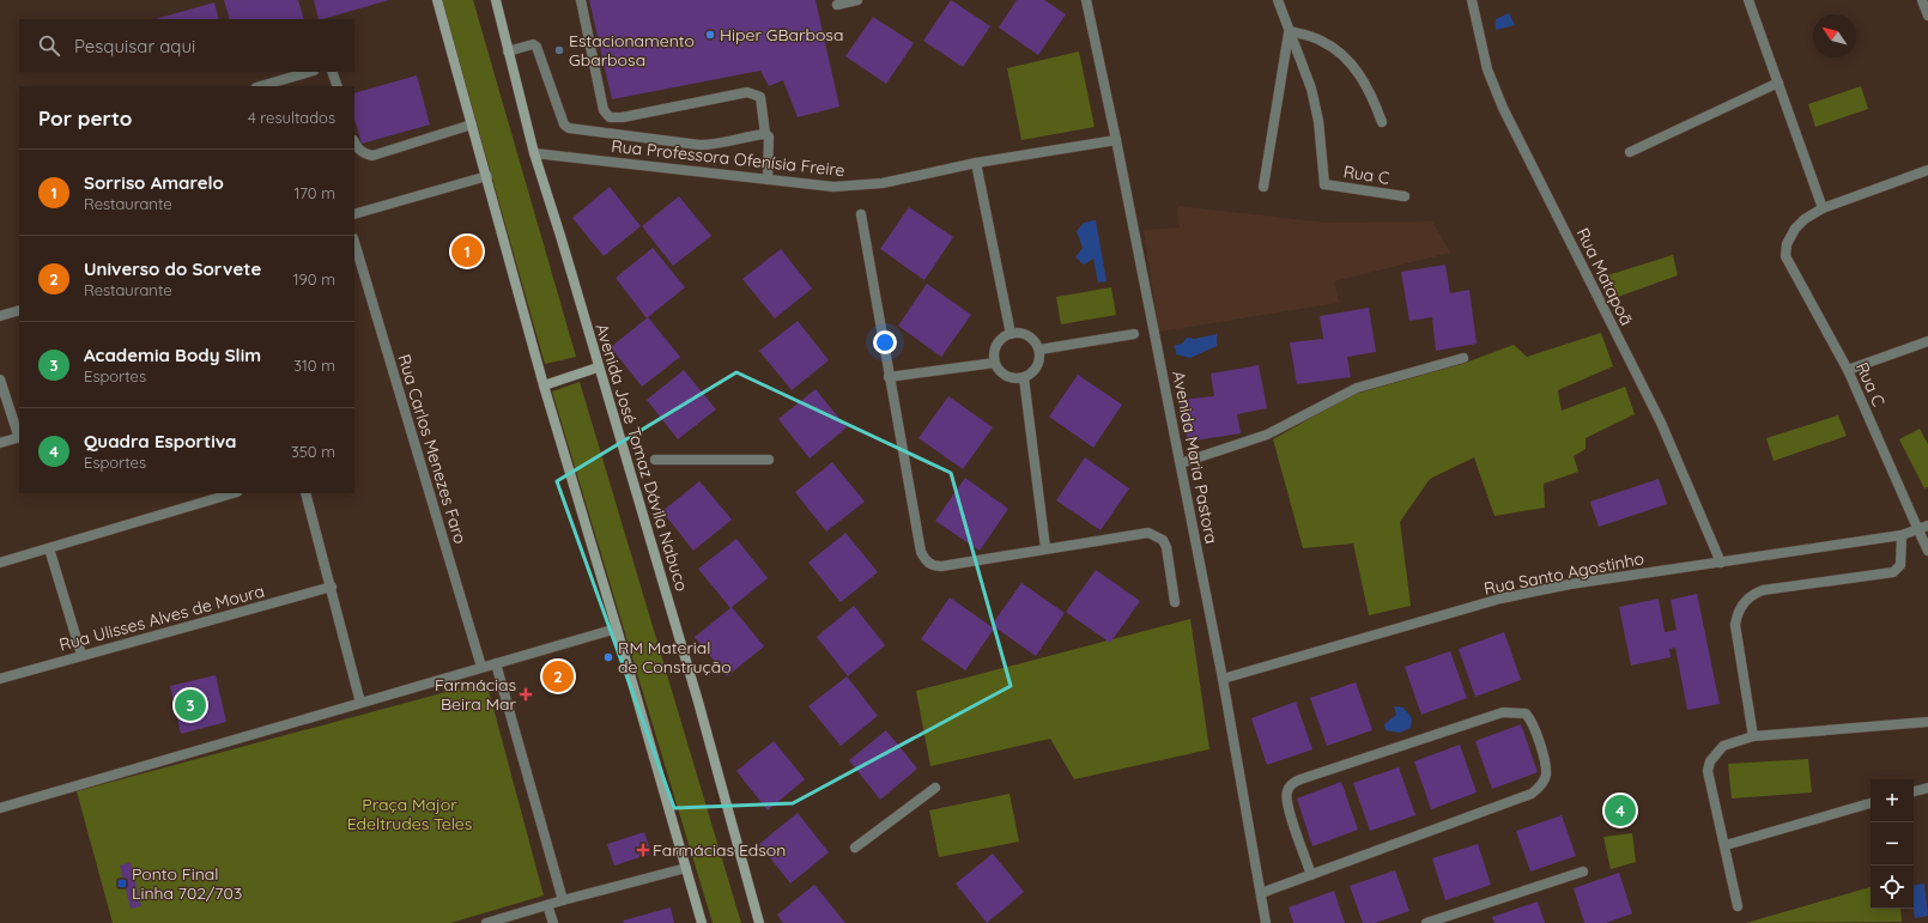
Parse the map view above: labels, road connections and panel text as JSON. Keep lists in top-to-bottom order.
{
  "streets": {
    "main road": ["Avenida José Tomaz Dávila Nabuco"],
    "street": [
      "Rua Professora Ofenísia Freire",
      "Rua C",
      "Rua Matapoã",
      "Rua Carlos Menezes Faro",
      "Avenida Maria Pastora",
      "Rua Santo Agostinho",
      "Rua Ulisses Alves de Moura"
    ]
  },
  "crossings": [
    ["Rua Professora Ofenísia Freire", "Avenida José Tomaz Dávila Nabuco"],
    ["Rua Professora Ofenísia Freire", "Avenida Maria Pastora"],
    ["Rua C", "Rua Santo Agostinho"],
    ["Rua Matapoã", "Rua Santo Agostinho"],
    ["Avenida Maria Pastora", "Rua Santo Agostinho"]
  ],
  "parks": ["Praça Major Edeltrudes Teles"],
  "places": {
    "other": ["Hiper GBarbosa", "Estacionamento Gbarbosa", "RM Material de Construção"],
    "health": ["Farmácias Beira Mar", "Farmácias Edson"],
    "transit": ["Ponto Final Linha 702/703"]
  },
  "north": "top left",
  "page": {
    "search": "Pesquisar aqui",
    "heading": ["Por perto", "4 resultados"],
    "list": [
      {
        "mark": "1",
        "name": "Sorriso Amarelo",
        "note": "Restaurante",
        "value": "170 m"
      },
      {
        "mark": "2",
        "name": "Universo do Sorvete",
        "note": "Restaurante",
        "value": "190 m"
      },
      {
        "mark": "3",
        "name": "Academia Body Slim",
        "note": "Esportes",
        "value": "310 m"
      },
      {
        "mark": "4",
        "name": "Quadra Esportiva",
        "note": "Esportes",
        "value": "350 m"
      }
    ],
    "pins": [
      "1",
      "2",
      "3",
      "4"
    ],
    "map_buttons": ["+", "−"]
  }
}
